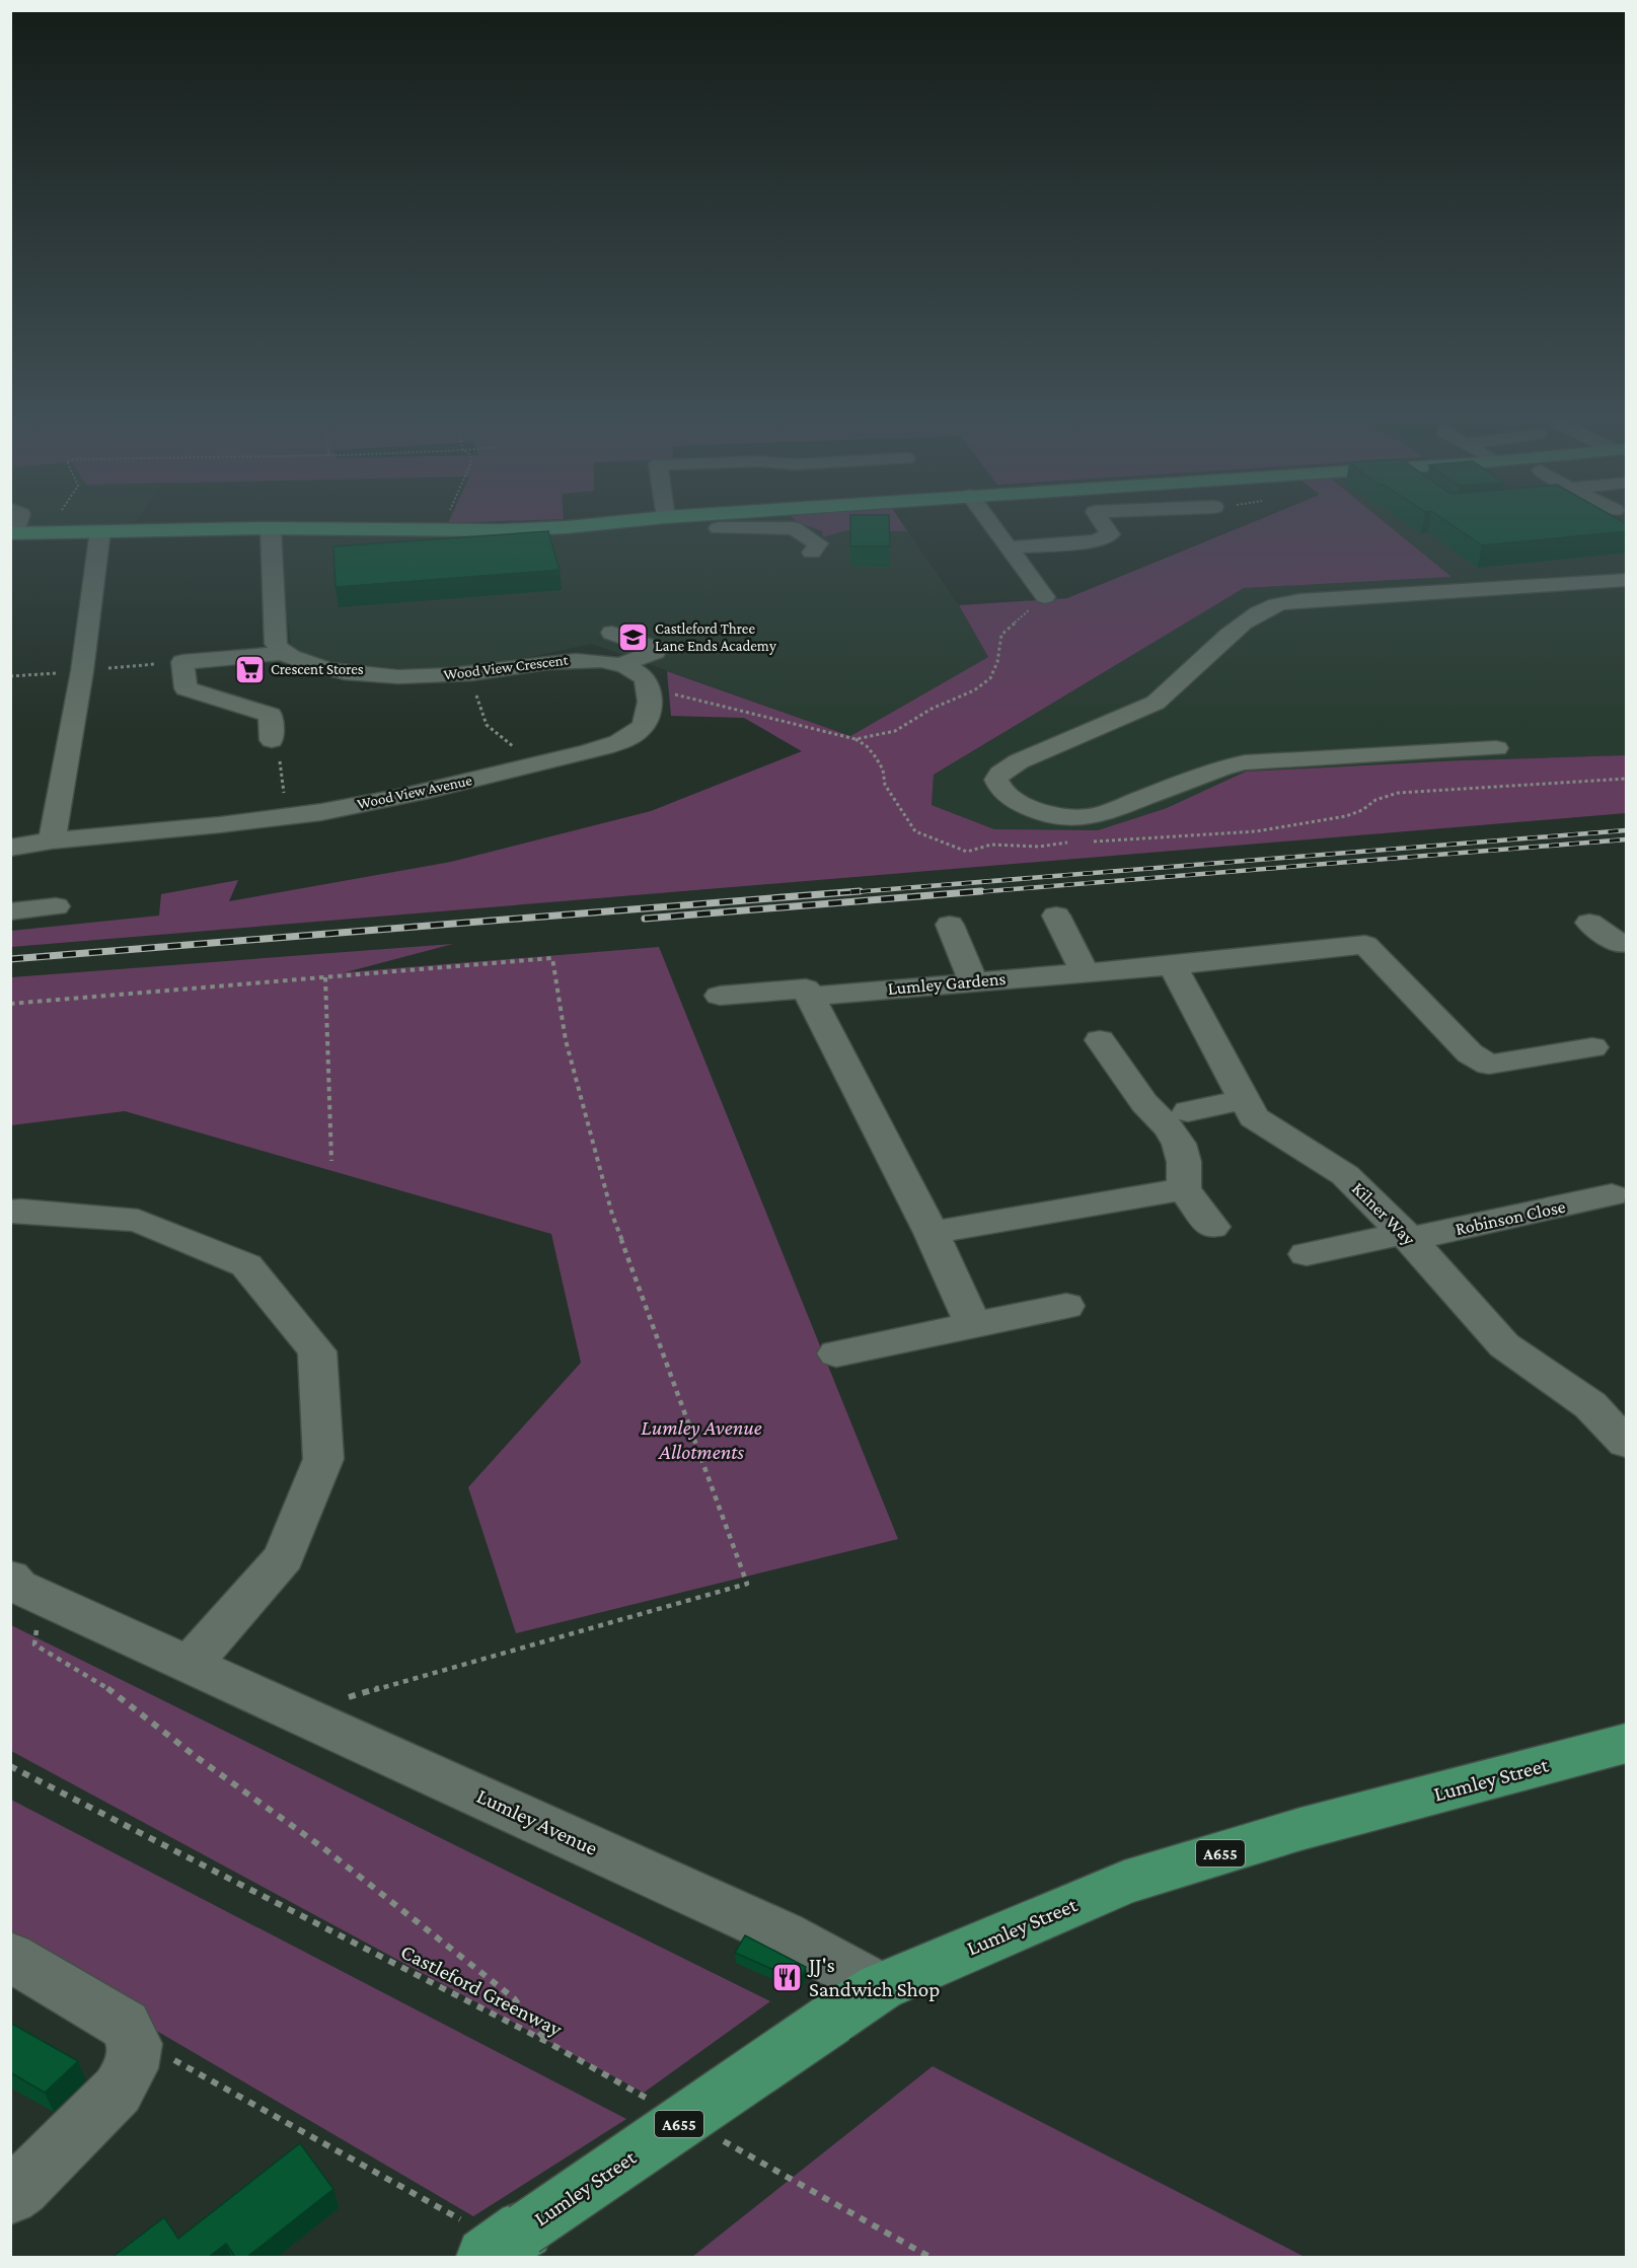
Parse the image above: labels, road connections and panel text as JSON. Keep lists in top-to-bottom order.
{
  "streets": {
    "main road": ["Lumley Street", "A655"],
    "street": [
      "Wood View Crescent",
      "Wood View Avenue",
      "Lumley Gardens",
      "Kilner Way",
      "Robinson Close",
      "Lumley Avenue"
    ],
    "path": ["Castleford Greenway"]
  },
  "crossings": [
    ["Wood View Crescent", "Wood View Avenue"],
    ["Kilner Way", "Robinson Close"],
    ["Lumley Street", "Lumley Avenue"]
  ],
  "parks": ["Lumley Avenue Allotments"],
  "places": {
    "school or university": ["Castleford Three Lane Ends Academy"],
    "supermarket": ["Crescent Stores"],
    "restaurant": ["JJ's Sandwich Shop"]
  }
}
